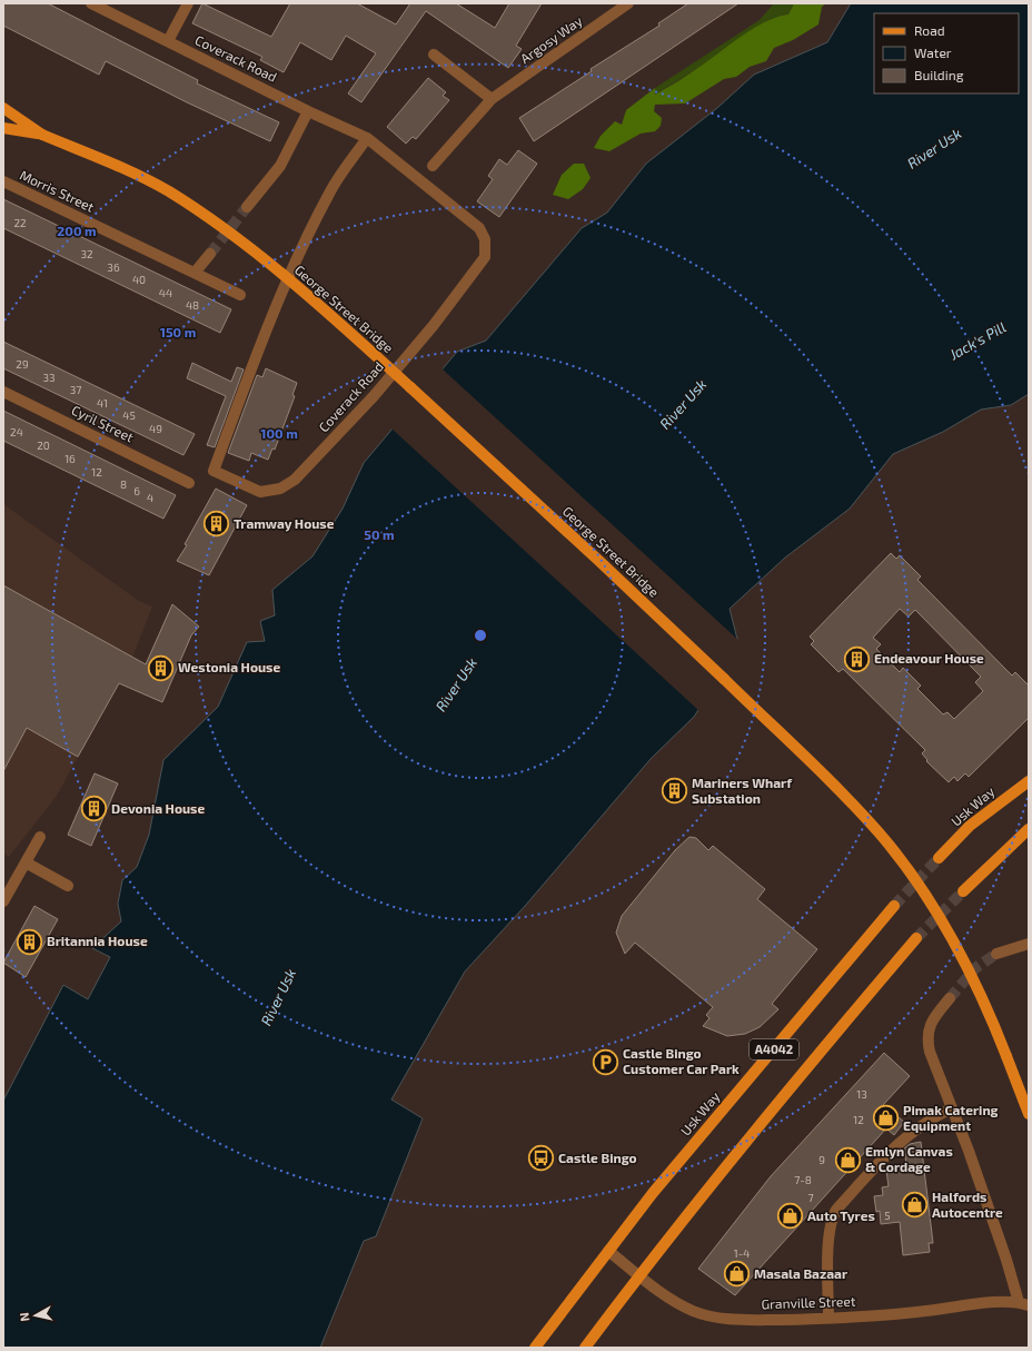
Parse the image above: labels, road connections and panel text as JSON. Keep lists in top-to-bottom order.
{
  "streets": {
    "main road": ["George Street Bridge", "Usk Way", "A4042"],
    "street": [
      "Argosy Way",
      "Coverack Road",
      "Morris Street",
      "Cyril Street",
      "Granville Street"
    ]
  },
  "crossings": [
    ["Usk Way", "Granville Street"],
    ["A4042", "Granville Street"]
  ],
  "water": ["River Usk", "Jack's Pill"],
  "places": {
    "building": [
      "Tramway House",
      "Endeavour House",
      "Westonia House",
      "Mariners Wharf Substation",
      "Devonia House",
      "Britannia House"
    ],
    "parking": ["Castle Bingo Customer Car Park"],
    "shop": [
      "Pimak Catering Equipment",
      "Emlyn Canvas & Cordage",
      "Halfords Autocentre",
      "Auto Tyres",
      "Masala Bazaar"
    ],
    "bus stop": ["Castle Bingo"]
  },
  "house_numbers": [
    "22",
    "32",
    "36",
    "40",
    "44",
    "48",
    "29",
    "33",
    "37",
    "41",
    "45",
    "49",
    "24",
    "20",
    "16",
    "12",
    "8",
    "6",
    "4",
    "13",
    "12",
    "9",
    "7-8",
    "7",
    "5",
    "1-4"
  ],
  "legend": ["Road", "Water", "Building"],
  "north": "left",
  "rings": [
    "200 m",
    "150 m",
    "100 m",
    "50 m"
  ]
}
